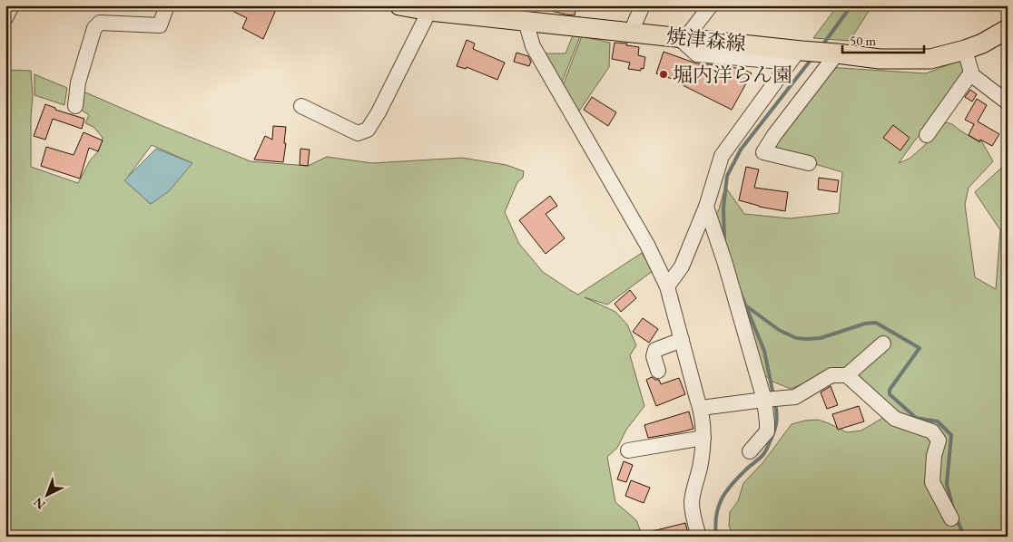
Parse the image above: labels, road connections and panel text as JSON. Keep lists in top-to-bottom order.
{
  "streets": {
    "main road": ["焼津森線"]
  },
  "places": ["堀内洋らん園"],
  "scale_bar": "50 m",
  "north": "bottom left"
}
